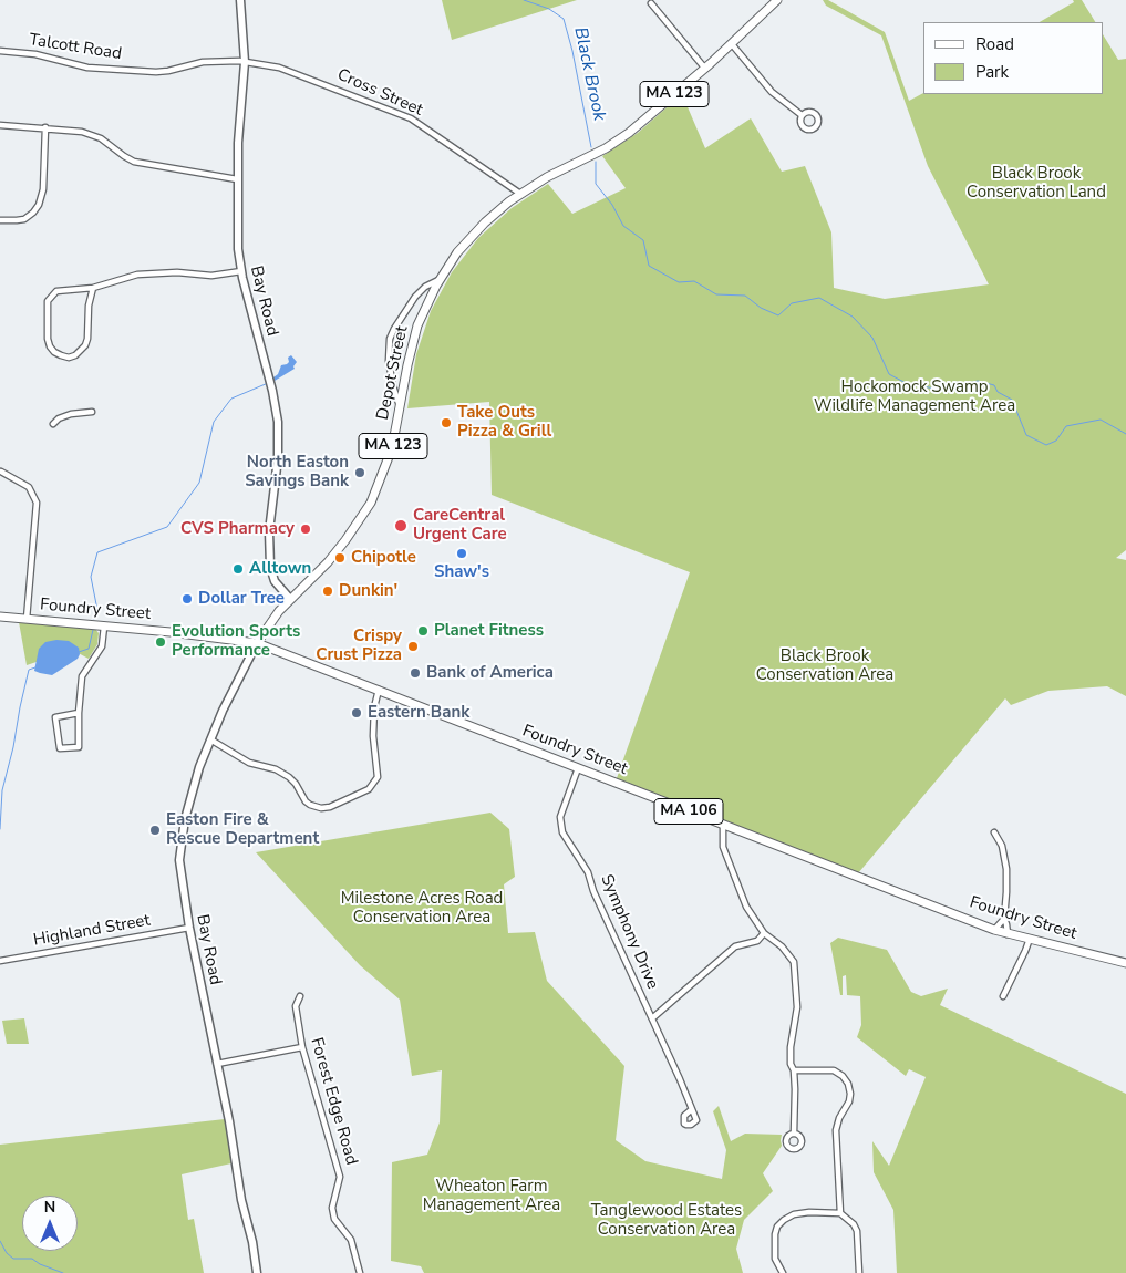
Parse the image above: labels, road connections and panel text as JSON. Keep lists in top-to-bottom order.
{
  "streets": {
    "main road": [
      "MA 123",
      "Bay Road",
      "Depot Street",
      "Foundry Street",
      "MA 106"
    ],
    "street": [
      "Talcott Road",
      "Cross Street",
      "Highland Street",
      "Symphony Drive",
      "Forest Edge Road"
    ]
  },
  "crossings": [
    ["Talcott Road", "Cross Street"],
    ["Talcott Road", "Bay Road"],
    ["Cross Street", "Bay Road"],
    ["Cross Street", "Depot Street"],
    ["Bay Road", "Depot Street"],
    ["Bay Road", "Foundry Street"],
    ["Bay Road", "Highland Street"],
    ["Depot Street", "Foundry Street"],
    ["Foundry Street", "Symphony Drive"]
  ],
  "water": ["Black Brook"],
  "parks": [
    "Black Brook Conservation Land",
    "Hockomock Swamp Wildlife Management Area",
    "Black Brook Conservation Area",
    "Milestone Acres Road Conservation Area",
    "Wheaton Farm Management Area",
    "Tanglewood Estates Conservation Area"
  ],
  "places": [
    "Take Outs Pizza & Grill",
    "North Easton Savings Bank",
    "CareCentral Urgent Care",
    "CVS Pharmacy",
    "Shaw's",
    "Chipotle",
    "Alltown",
    "Dunkin'",
    "Dollar Tree",
    "Planet Fitness",
    "Evolution Sports Performance",
    "Crispy Crust Pizza",
    "Bank of America",
    "Eastern Bank",
    "Easton Fire & Rescue Department"
  ],
  "legend": ["Road", "Park"],
  "north": "top"
}
